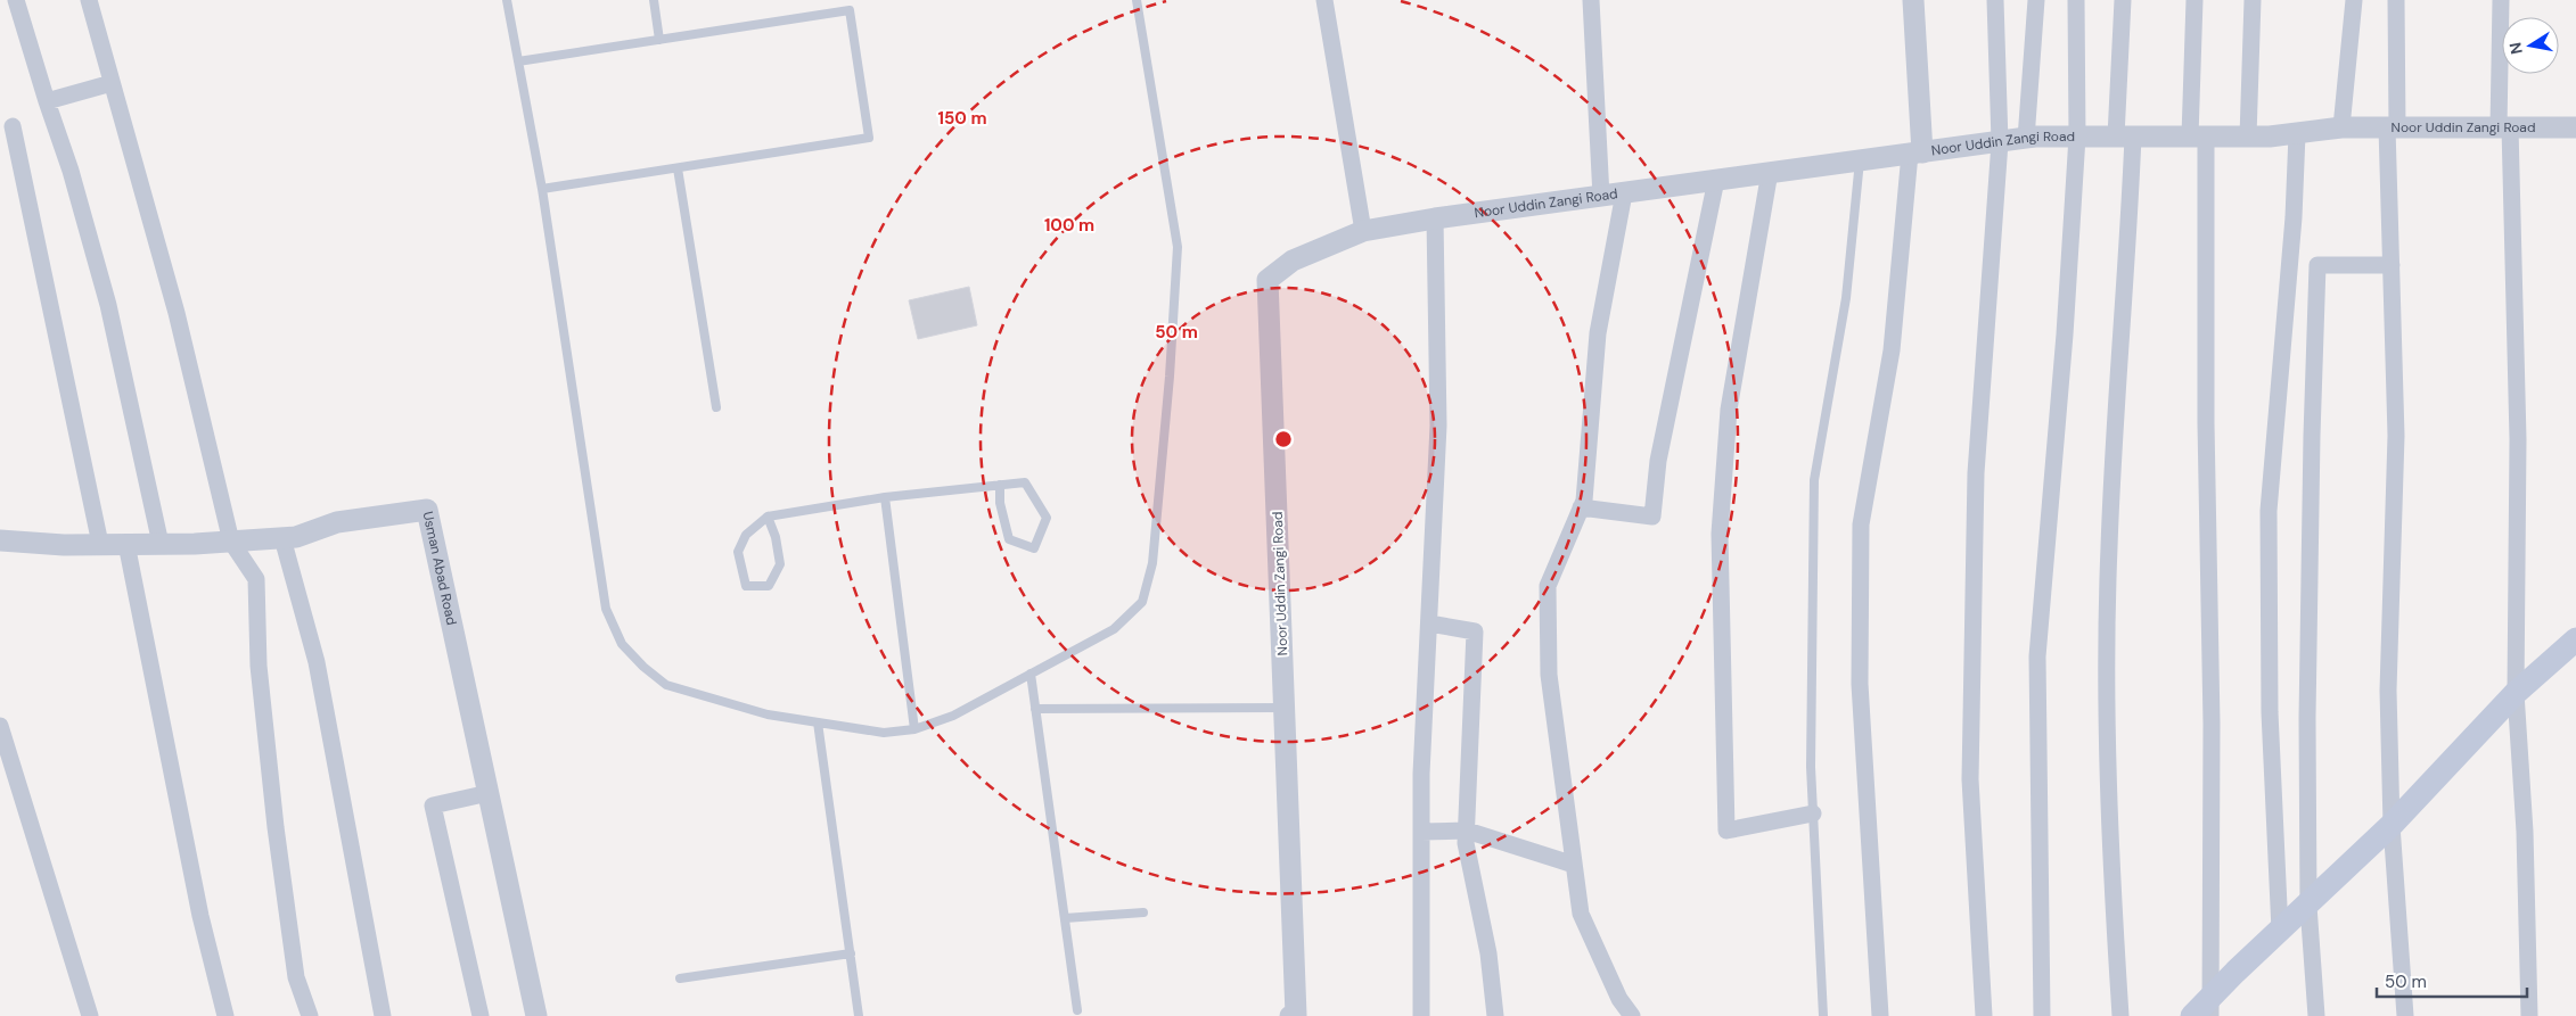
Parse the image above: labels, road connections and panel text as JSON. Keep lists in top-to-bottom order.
{
  "streets": {
    "street": ["Noor Uddin Zangi Road", "Usman Abad Road"]
  },
  "scale_bar": "50 m",
  "north": "left",
  "rings": ["150 m", "100 m", "50 m"]
}
